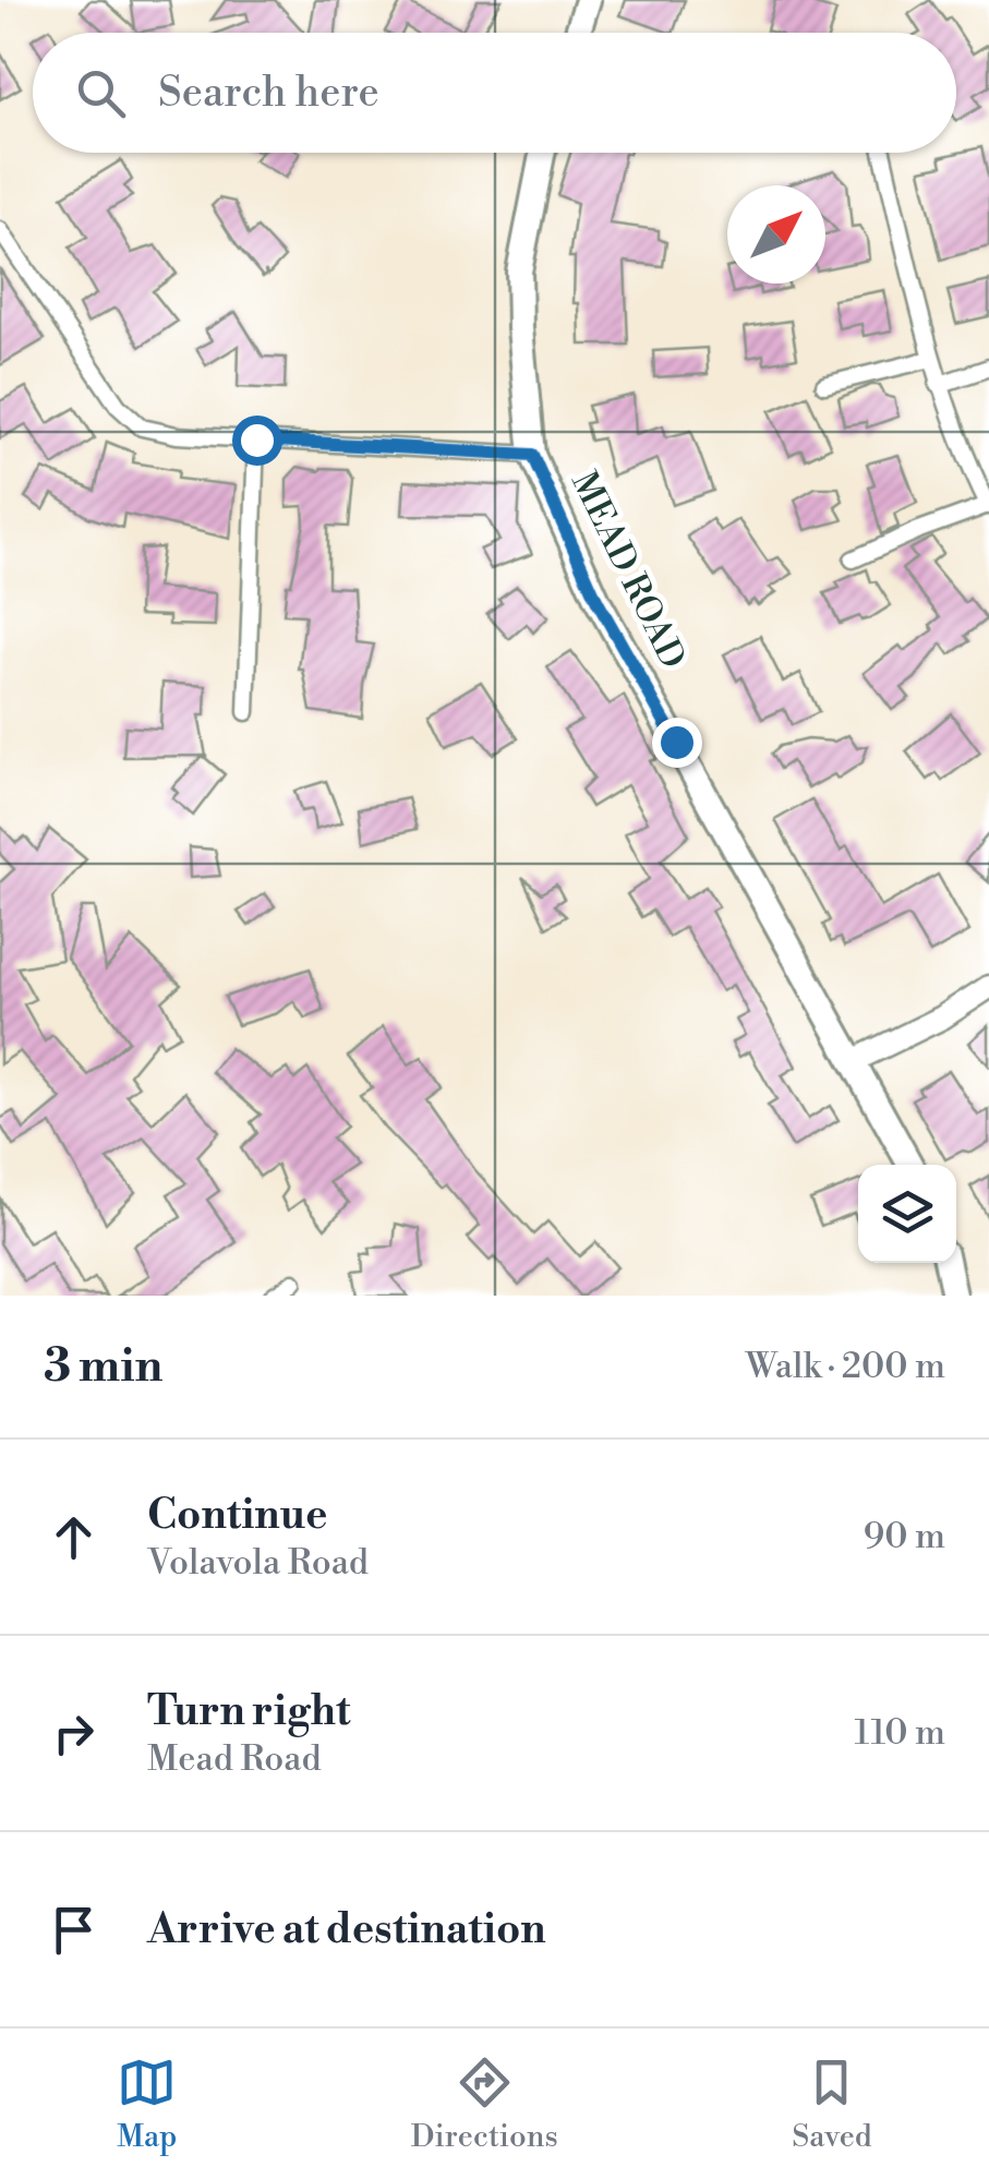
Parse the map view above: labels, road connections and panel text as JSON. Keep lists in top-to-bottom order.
{
  "streets": {
    "main road": ["MEAD ROAD"]
  },
  "north": "top right",
  "page": {
    "search": "Search here",
    "heading": ["3 min", "Walk · 200 m"],
    "list": [
      ["Continue", "Volavola Road", "90 m"],
      ["Turn right", "Mead Road", "110 m"],
      "Arrive at destination"
    ],
    "nav": ["Map", "Directions", "Saved"]
  }
}
